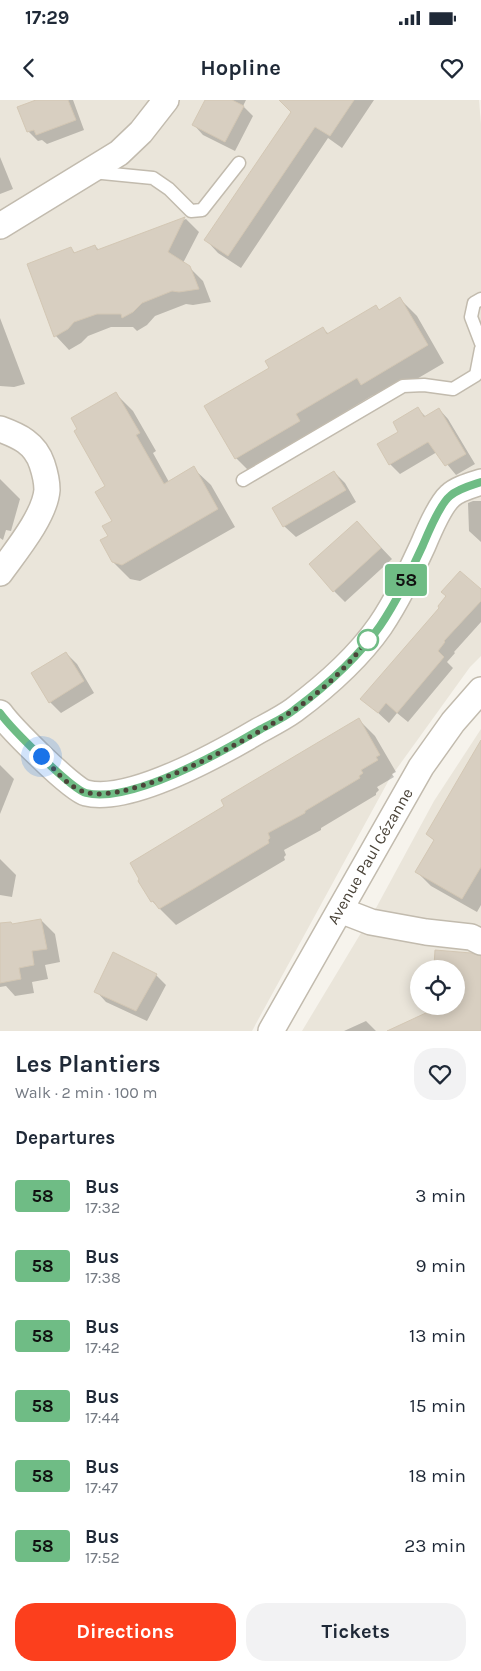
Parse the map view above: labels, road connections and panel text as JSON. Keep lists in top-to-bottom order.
{
  "streets": {
    "street": ["Avenue Paul Cézanne"]
  },
  "lines": ["bus line 58"],
  "page": {
    "status": "17:29",
    "header": "Hopline",
    "on_map": "58",
    "heading": [
      ["Les Plantiers", "Walk · 2 min · 100 m"],
      "Departures"
    ],
    "list": [
      {
        "mark": "58",
        "name": "Bus",
        "note": "17:32",
        "value": "3 min"
      },
      {
        "mark": "58",
        "name": "Bus",
        "note": "17:38",
        "value": "9 min"
      },
      {
        "mark": "58",
        "name": "Bus",
        "note": "17:42",
        "value": "13 min"
      },
      {
        "mark": "58",
        "name": "Bus",
        "note": "17:44",
        "value": "15 min"
      },
      {
        "mark": "58",
        "name": "Bus",
        "note": "17:47",
        "value": "18 min"
      },
      {
        "mark": "58",
        "name": "Bus",
        "note": "17:52",
        "value": "23 min"
      }
    ],
    "buttons": ["Directions", "Tickets"]
  }
}
